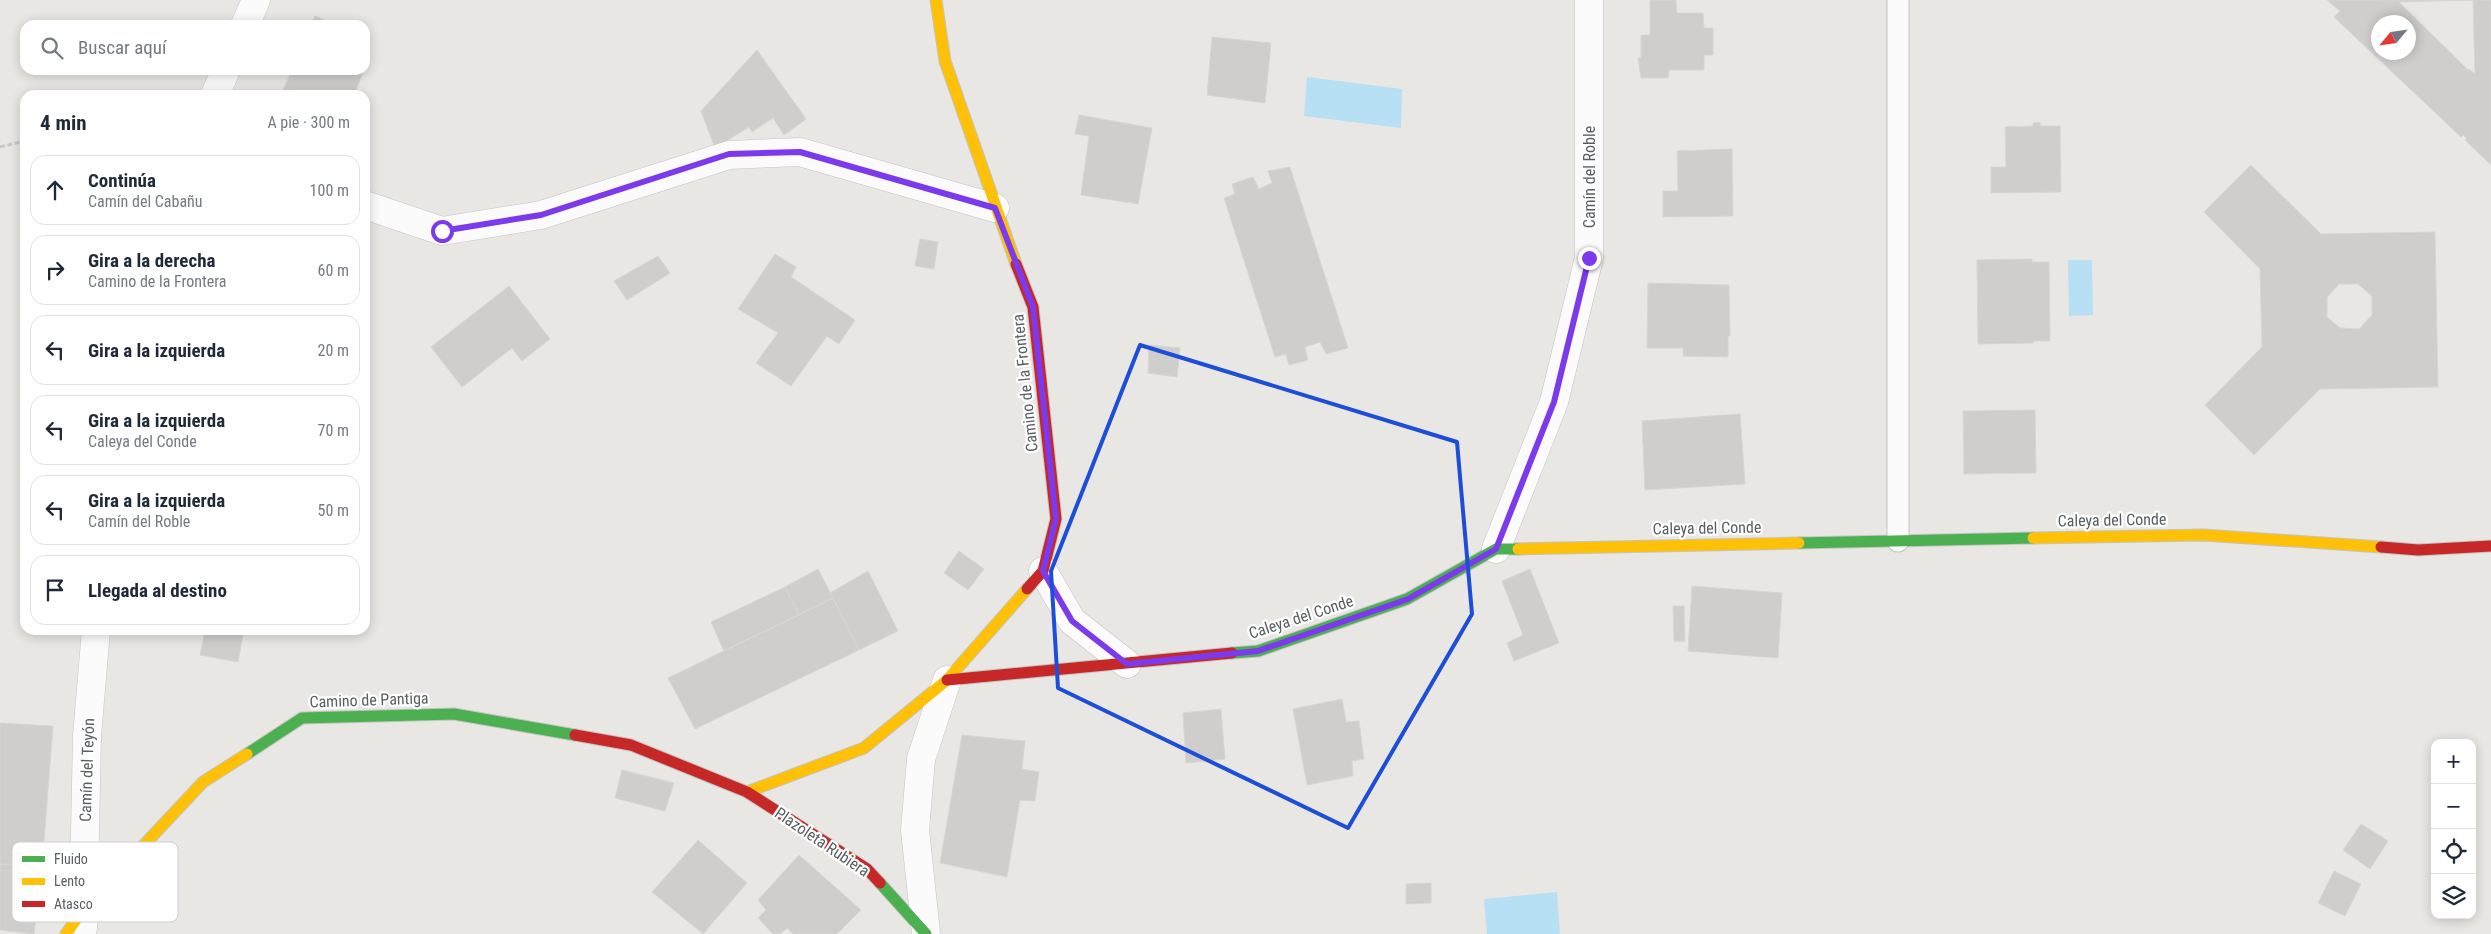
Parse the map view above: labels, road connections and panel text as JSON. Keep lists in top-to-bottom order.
{
  "streets": {
    "street": [
      "Camín del Roble",
      "Camino de la Frontera",
      "Caleya del Conde",
      "Camino de Pantiga",
      "Camín del Teyón",
      "Plazoleta Rubiera"
    ]
  },
  "crossings": [
    ["Camín del Roble", "Caleya del Conde"],
    ["Camino de la Frontera", "Caleya del Conde"],
    ["Camino de la Frontera", "Plazoleta Rubiera"],
    ["Caleya del Conde", "Plazoleta Rubiera"],
    ["Camino de Pantiga", "Plazoleta Rubiera"]
  ],
  "legend": ["Fluido", "Lento", "Atasco"],
  "north": "bottom left",
  "page": {
    "search": "Buscar aquí",
    "heading": ["4 min", "A pie · 300 m"],
    "list": [
      ["Continúa", "Camín del Cabañu", "100 m"],
      ["Gira a la derecha", "Camino de la Frontera", "60 m"],
      ["Gira a la izquierda", "20 m"],
      ["Gira a la izquierda", "Caleya del Conde", "70 m"],
      ["Gira a la izquierda", "Camín del Roble", "50 m"],
      "Llegada al destino"
    ],
    "map_buttons": ["+", "−"]
  }
}
